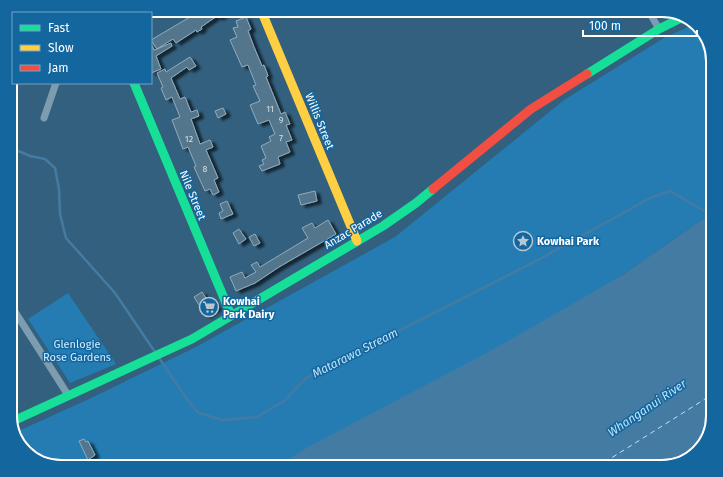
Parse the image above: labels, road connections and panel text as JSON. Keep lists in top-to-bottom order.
{
  "streets": {
    "main road": ["Willis Street", "Nile Street", "Anzac Parade"]
  },
  "crossings": [
    ["Willis Street", "Anzac Parade"],
    ["Nile Street", "Anzac Parade"]
  ],
  "water": ["Matarawa Stream", "Whanganui River"],
  "parks": ["Glenlogie Rose Gardens"],
  "places": {
    "place": ["Kowhai Park"],
    "supermarket": ["Kowhai Park Dairy"]
  },
  "house_numbers": [
    "11",
    "9",
    "7",
    "12",
    "8"
  ],
  "legend": ["Fast", "Slow", "Jam"],
  "scale_bar": "100 m"
}
